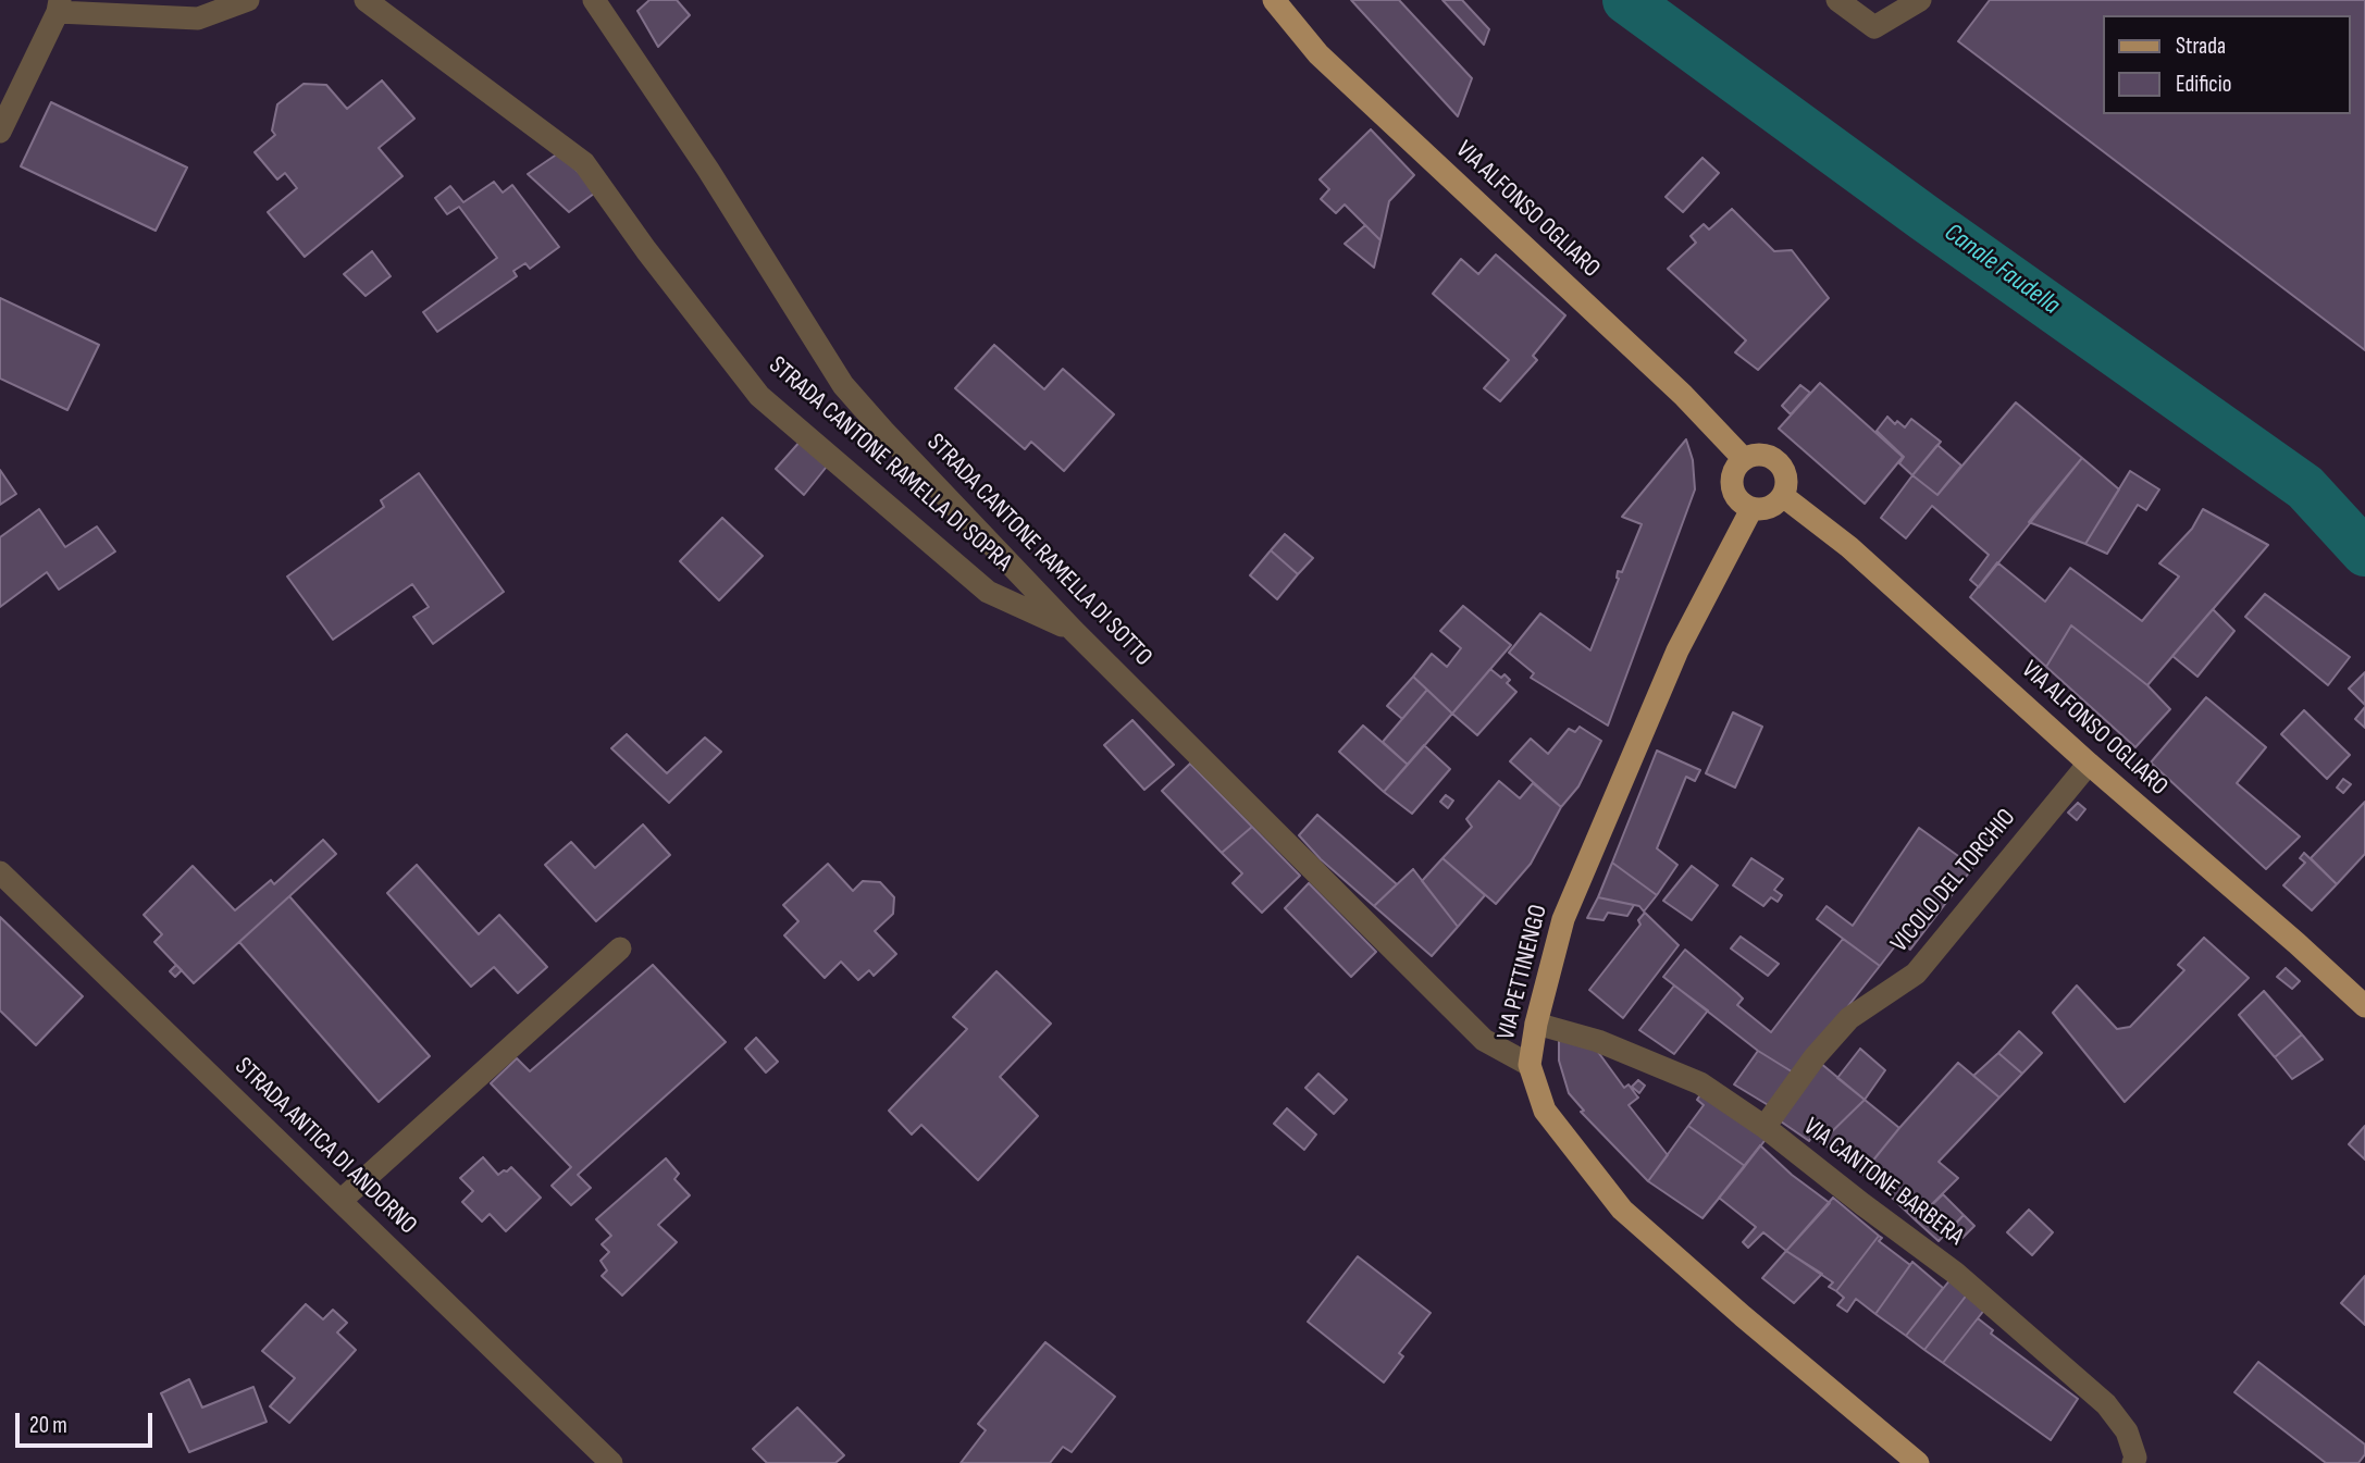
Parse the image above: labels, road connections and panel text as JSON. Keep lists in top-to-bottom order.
{
  "streets": {
    "main road": ["VIA ALFONSO OGLIARO", "VIA PETTINENGO"],
    "street": [
      "STRADA CANTONE RAMELLA DI SOPRA",
      "STRADA CANTONE RAMELLA DI SOTTO",
      "VICOLO DEL TORCHIO",
      "STRADA ANTICA DI ANDORNO",
      "VIA CANTONE BARBERA"
    ]
  },
  "crossings": [
    ["VIA ALFONSO OGLIARO", "VICOLO DEL TORCHIO"],
    ["VIA ALFONSO OGLIARO", "VIA PETTINENGO"],
    ["STRADA CANTONE RAMELLA DI SOPRA", "STRADA CANTONE RAMELLA DI SOTTO"],
    ["STRADA CANTONE RAMELLA DI SOTTO", "VIA PETTINENGO"],
    ["VICOLO DEL TORCHIO", "VIA CANTONE BARBERA"],
    ["VIA PETTINENGO", "VIA CANTONE BARBERA"]
  ],
  "water": ["Canale Faudella"],
  "legend": ["Strada", "Edificio"],
  "scale_bar": "20 m"
}
